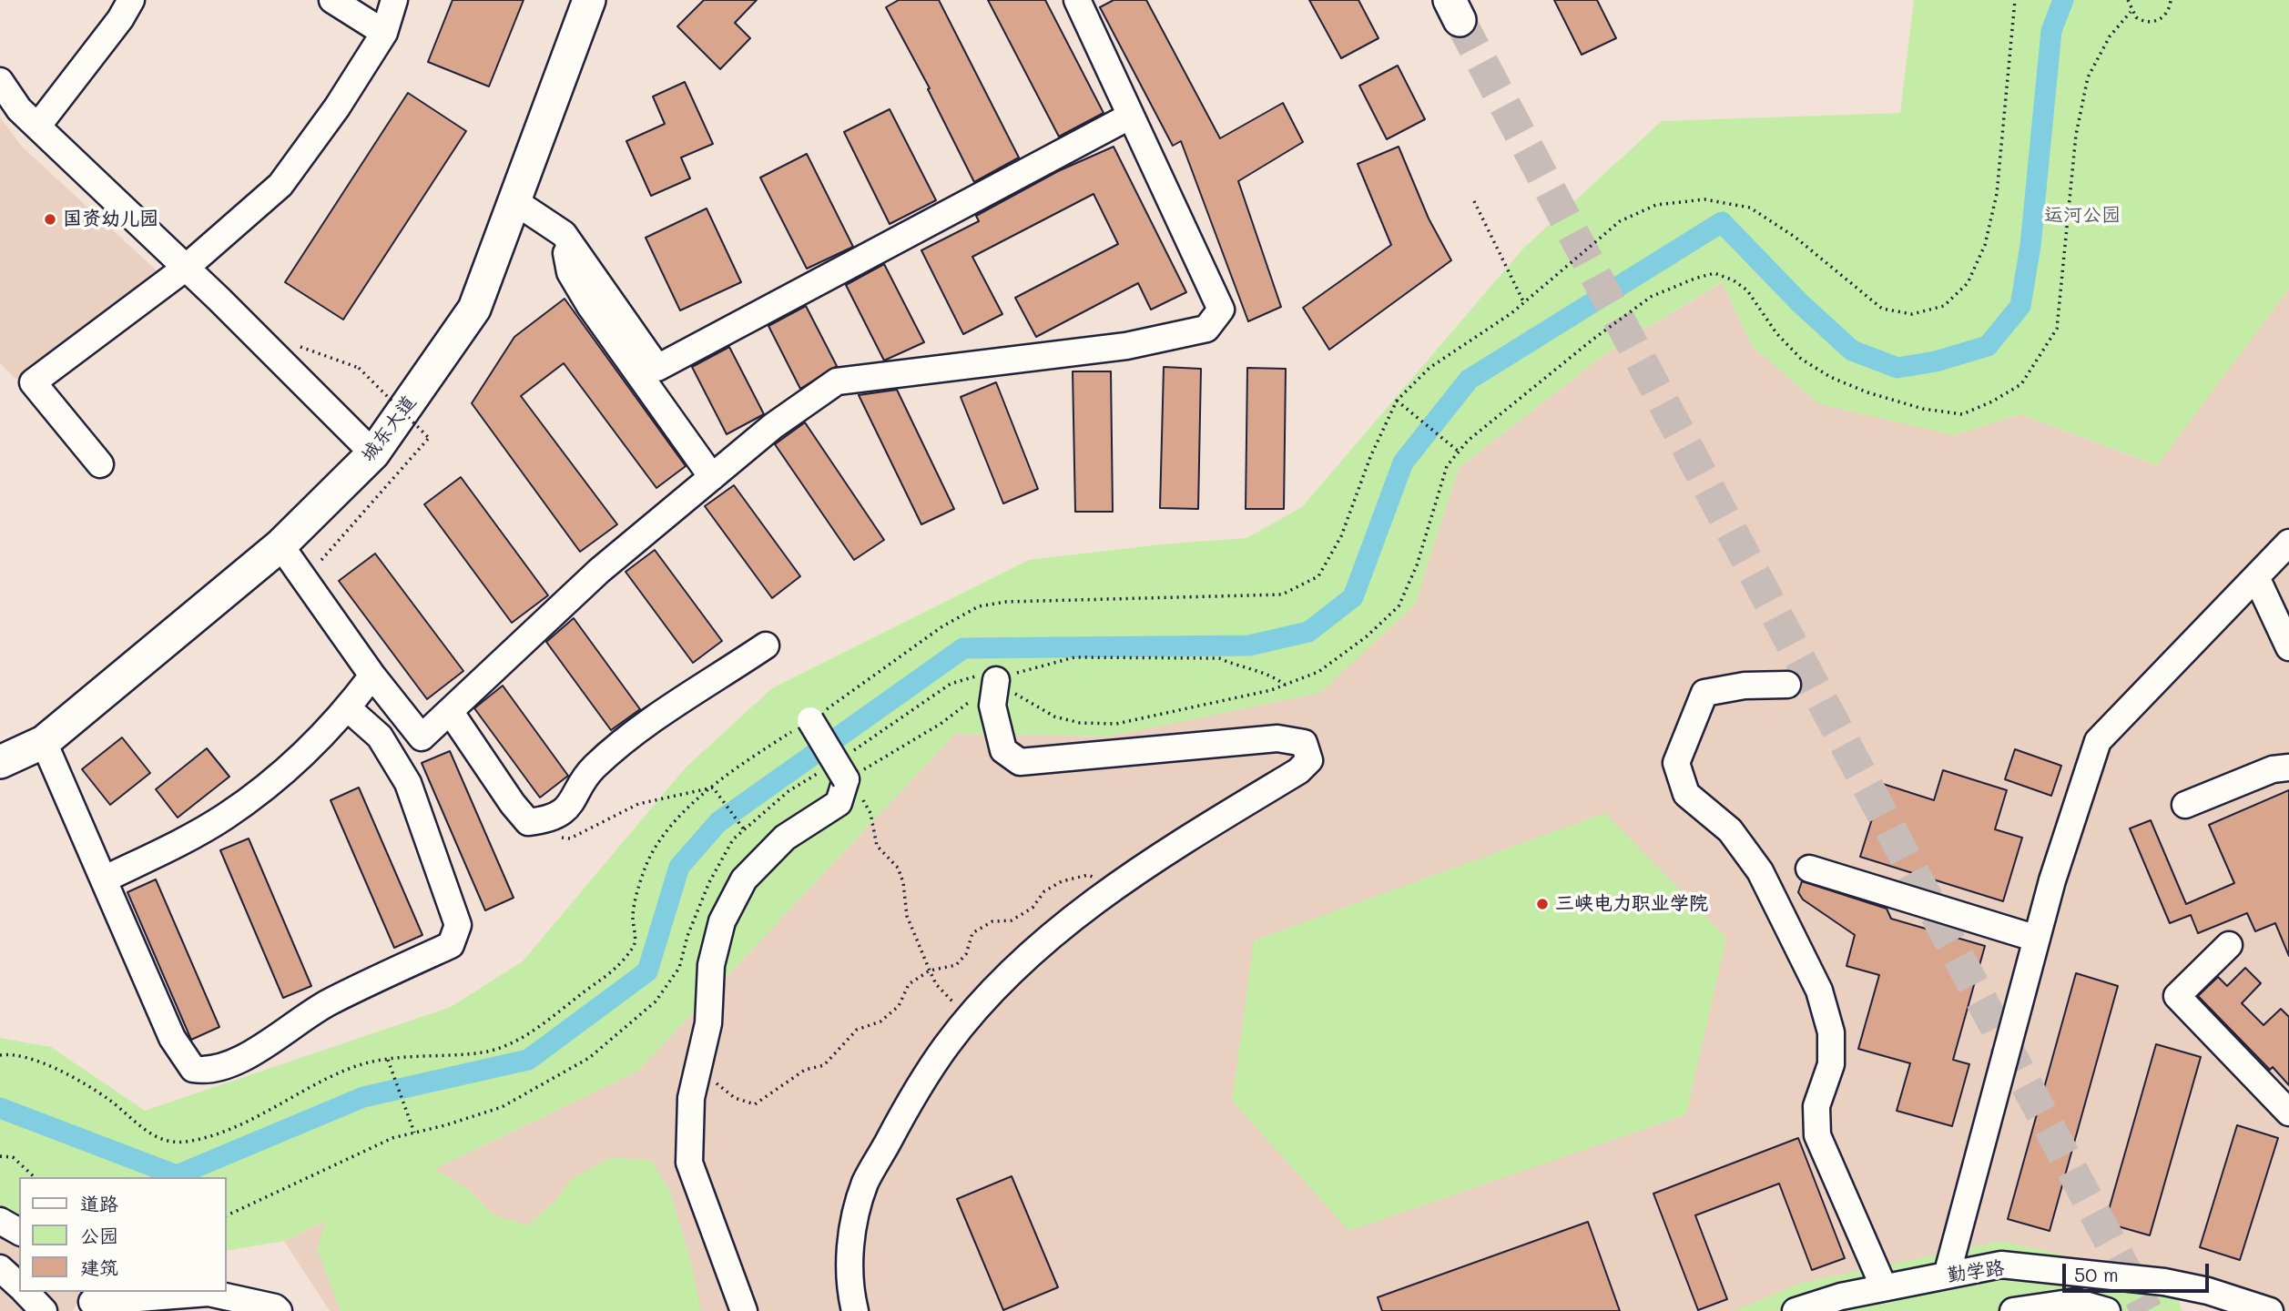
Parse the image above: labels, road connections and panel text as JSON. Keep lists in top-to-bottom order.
{
  "streets": {
    "main road": ["城东大道"],
    "street": ["勤学路"]
  },
  "parks": ["运河公园"],
  "places": ["国资幼儿园", "三峡电力职业学院"],
  "legend": ["道路", "公园", "建筑"],
  "scale_bar": "50 m"
}
